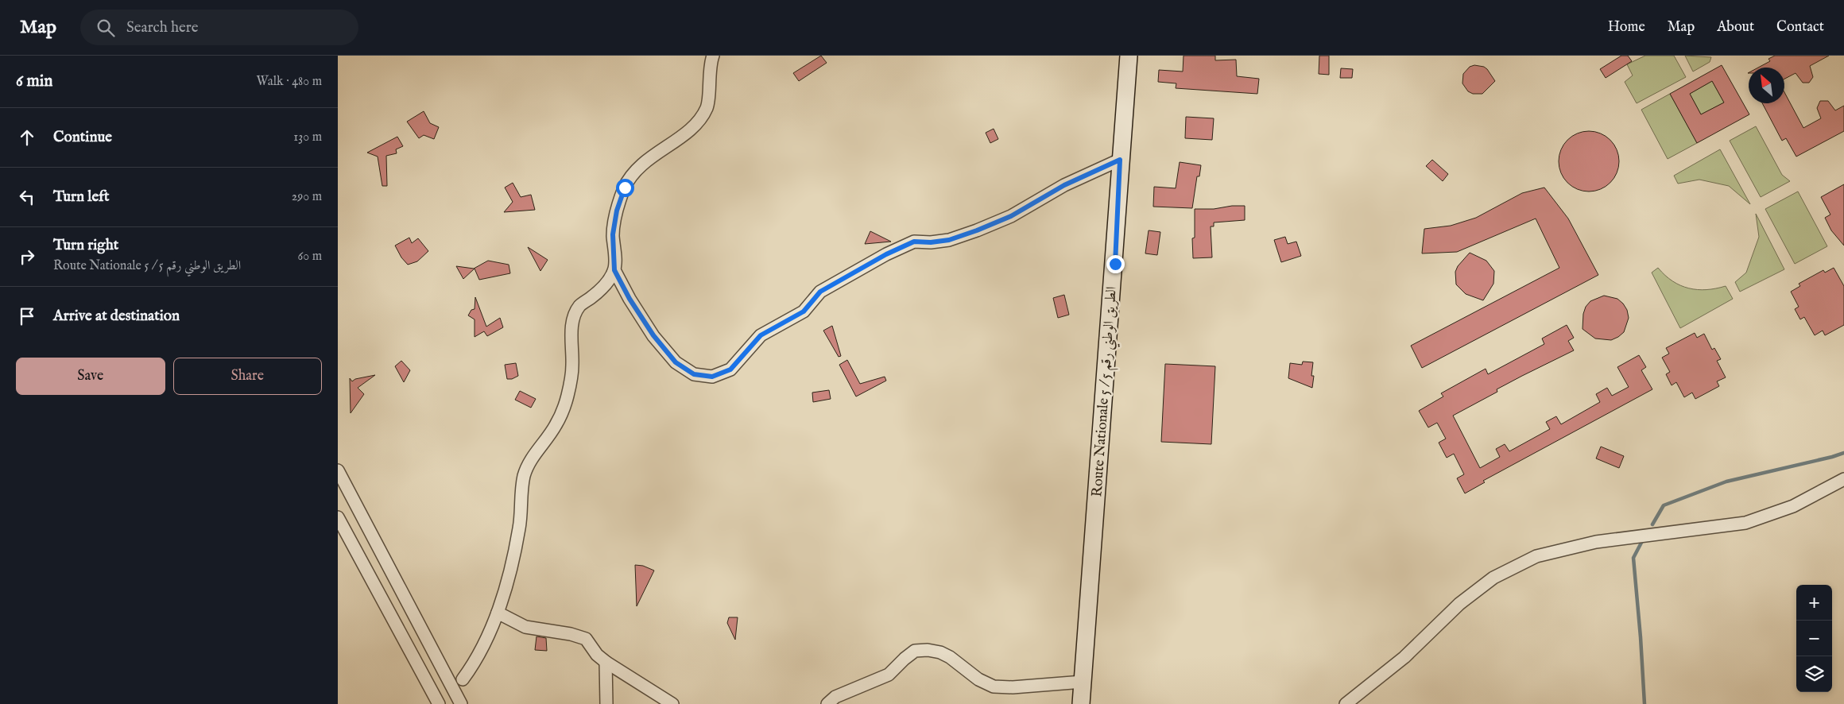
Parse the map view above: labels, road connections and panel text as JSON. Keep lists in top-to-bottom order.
{
  "streets": {
    "main road": ["Route Nationale 5 / الطريق الوطني رقم 5"]
  },
  "north": "top left",
  "page": {
    "header": "Map",
    "search": "Search here",
    "nav": [
      "Home",
      "Map",
      "About",
      "Contact"
    ],
    "heading": ["6 min", "Walk · 480 m"],
    "list": [
      ["Continue", "130 m"],
      ["Turn left", "290 m"],
      ["Turn right", "Route Nationale 5 / الطريق الوطني رقم 5", "60 m"],
      "Arrive at destination"
    ],
    "buttons": ["Save", "Share"],
    "map_buttons": ["+", "−"]
  }
}
